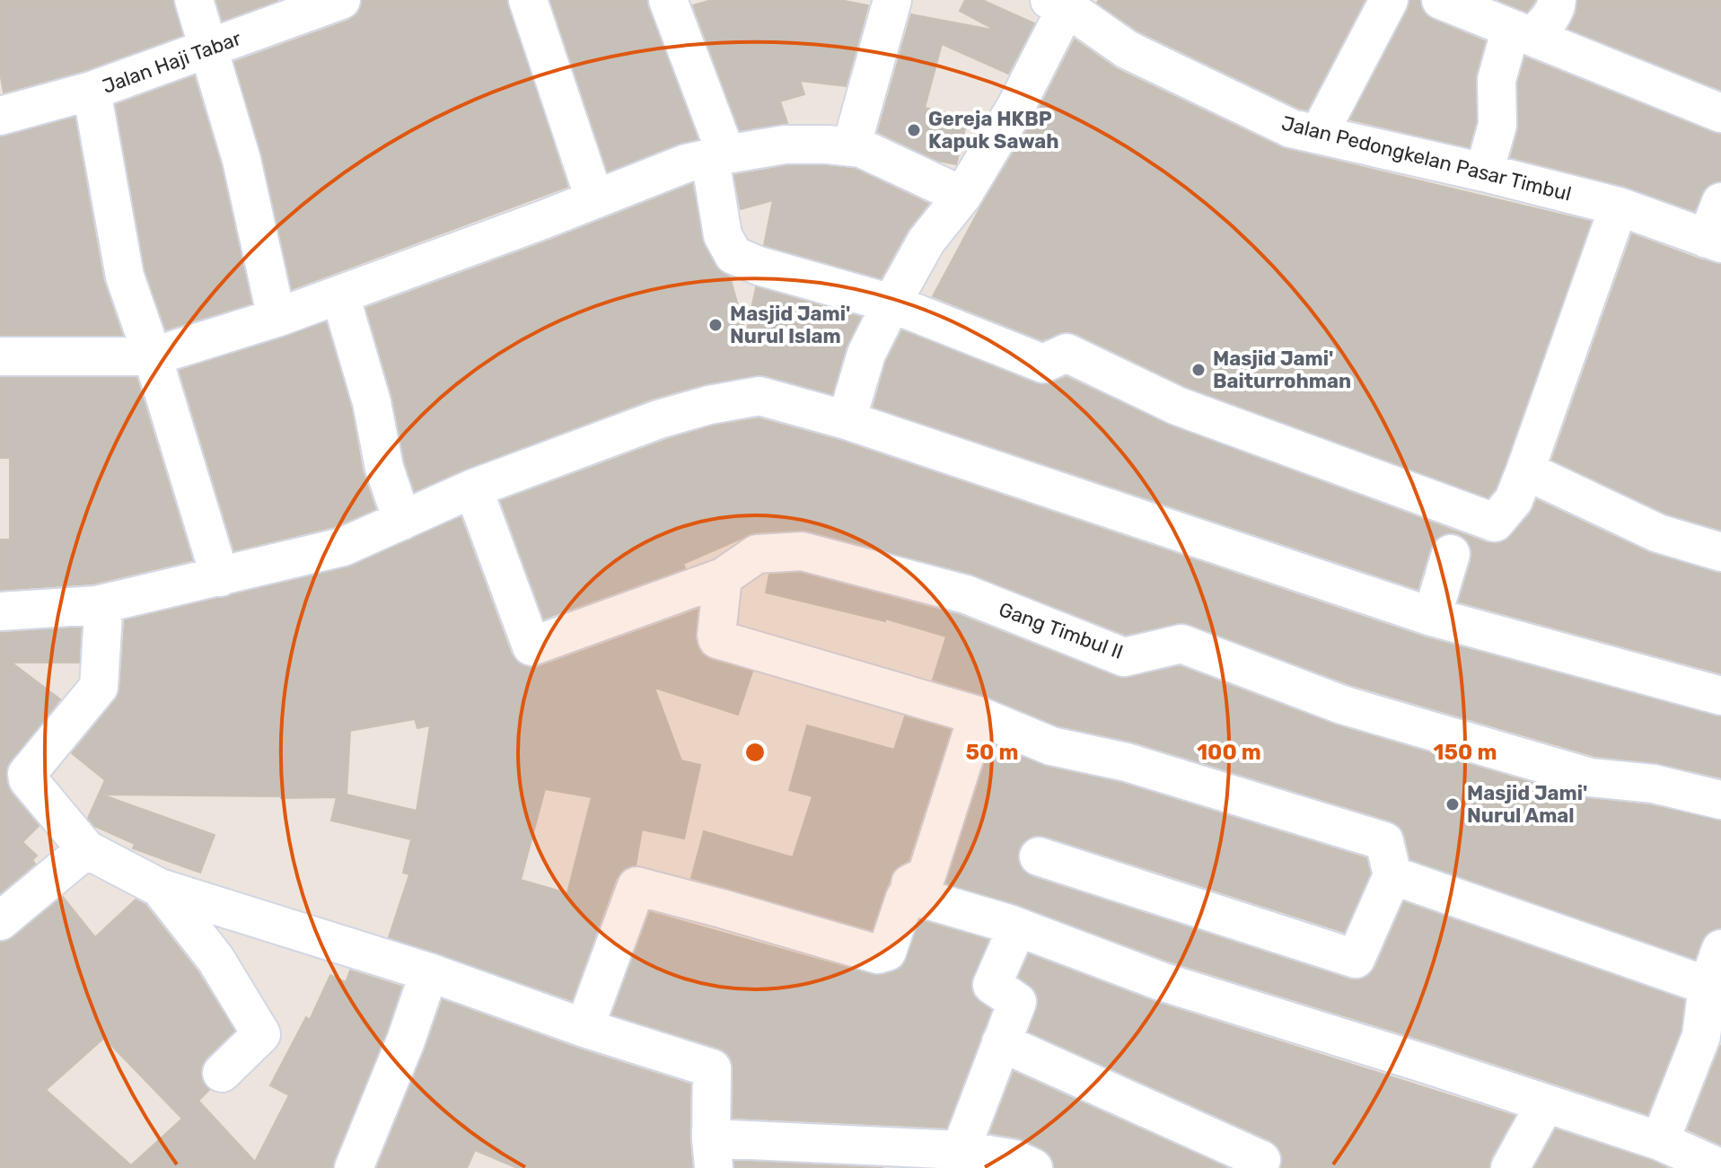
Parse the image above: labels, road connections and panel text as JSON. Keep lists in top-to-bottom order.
{
  "streets": {
    "street": ["Jalan Haji Tabar", "Jalan Pedongkelan Pasar Timbul", "Gang Timbul II"]
  },
  "places": [
    "Gereja HKBP Kapuk Sawah",
    "Masjid Jami' Nurul Islam",
    "Masjid Jami' Baiturrohman",
    "Masjid Jami' Nurul Amal"
  ],
  "rings": ["50 m", "100 m", "150 m"]
}
